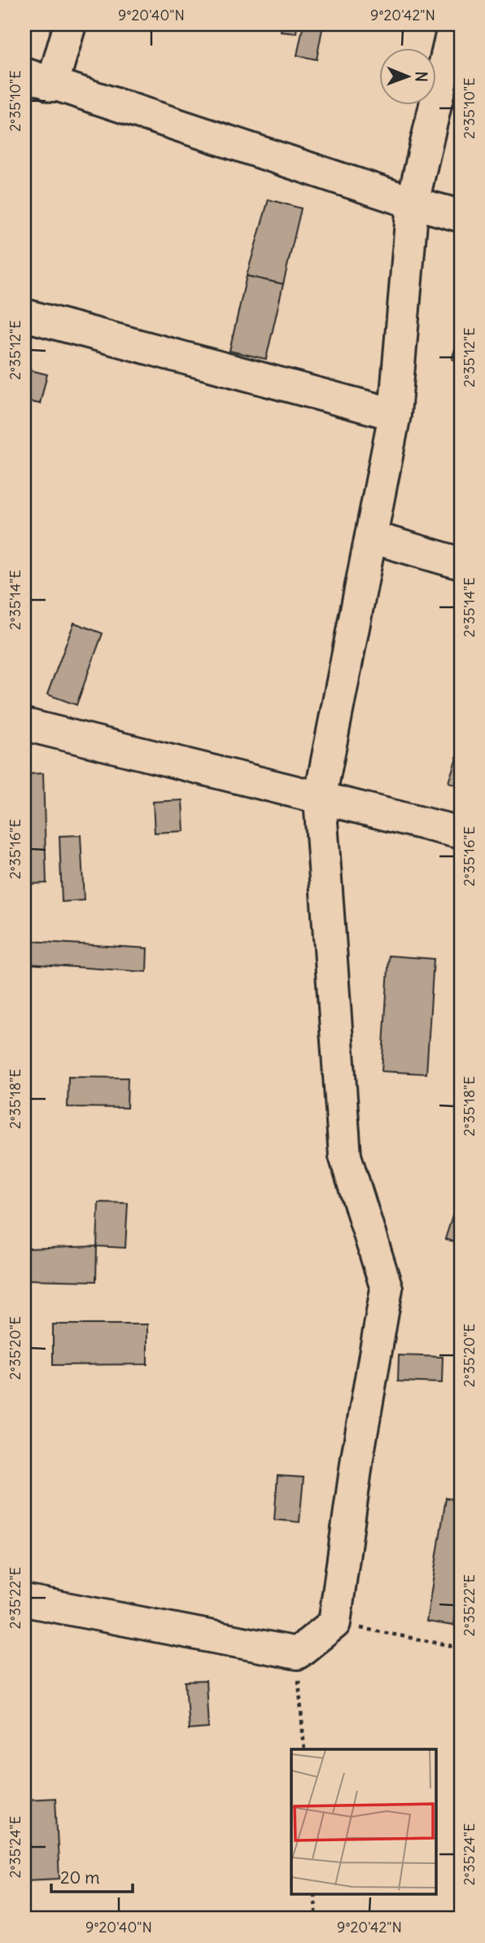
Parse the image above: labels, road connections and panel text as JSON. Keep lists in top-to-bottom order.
{
  "scale_bar": "20 m",
  "north": "right",
  "coordinates": [
    "9°20'40\"N",
    "9°20'42\"N",
    "2°35'10\"E",
    "2°35'12\"E",
    "2°35'14\"E",
    "2°35'16\"E",
    "2°35'18\"E",
    "2°35'20\"E",
    "2°35'22\"E",
    "2°35'24\"E"
  ]
}
